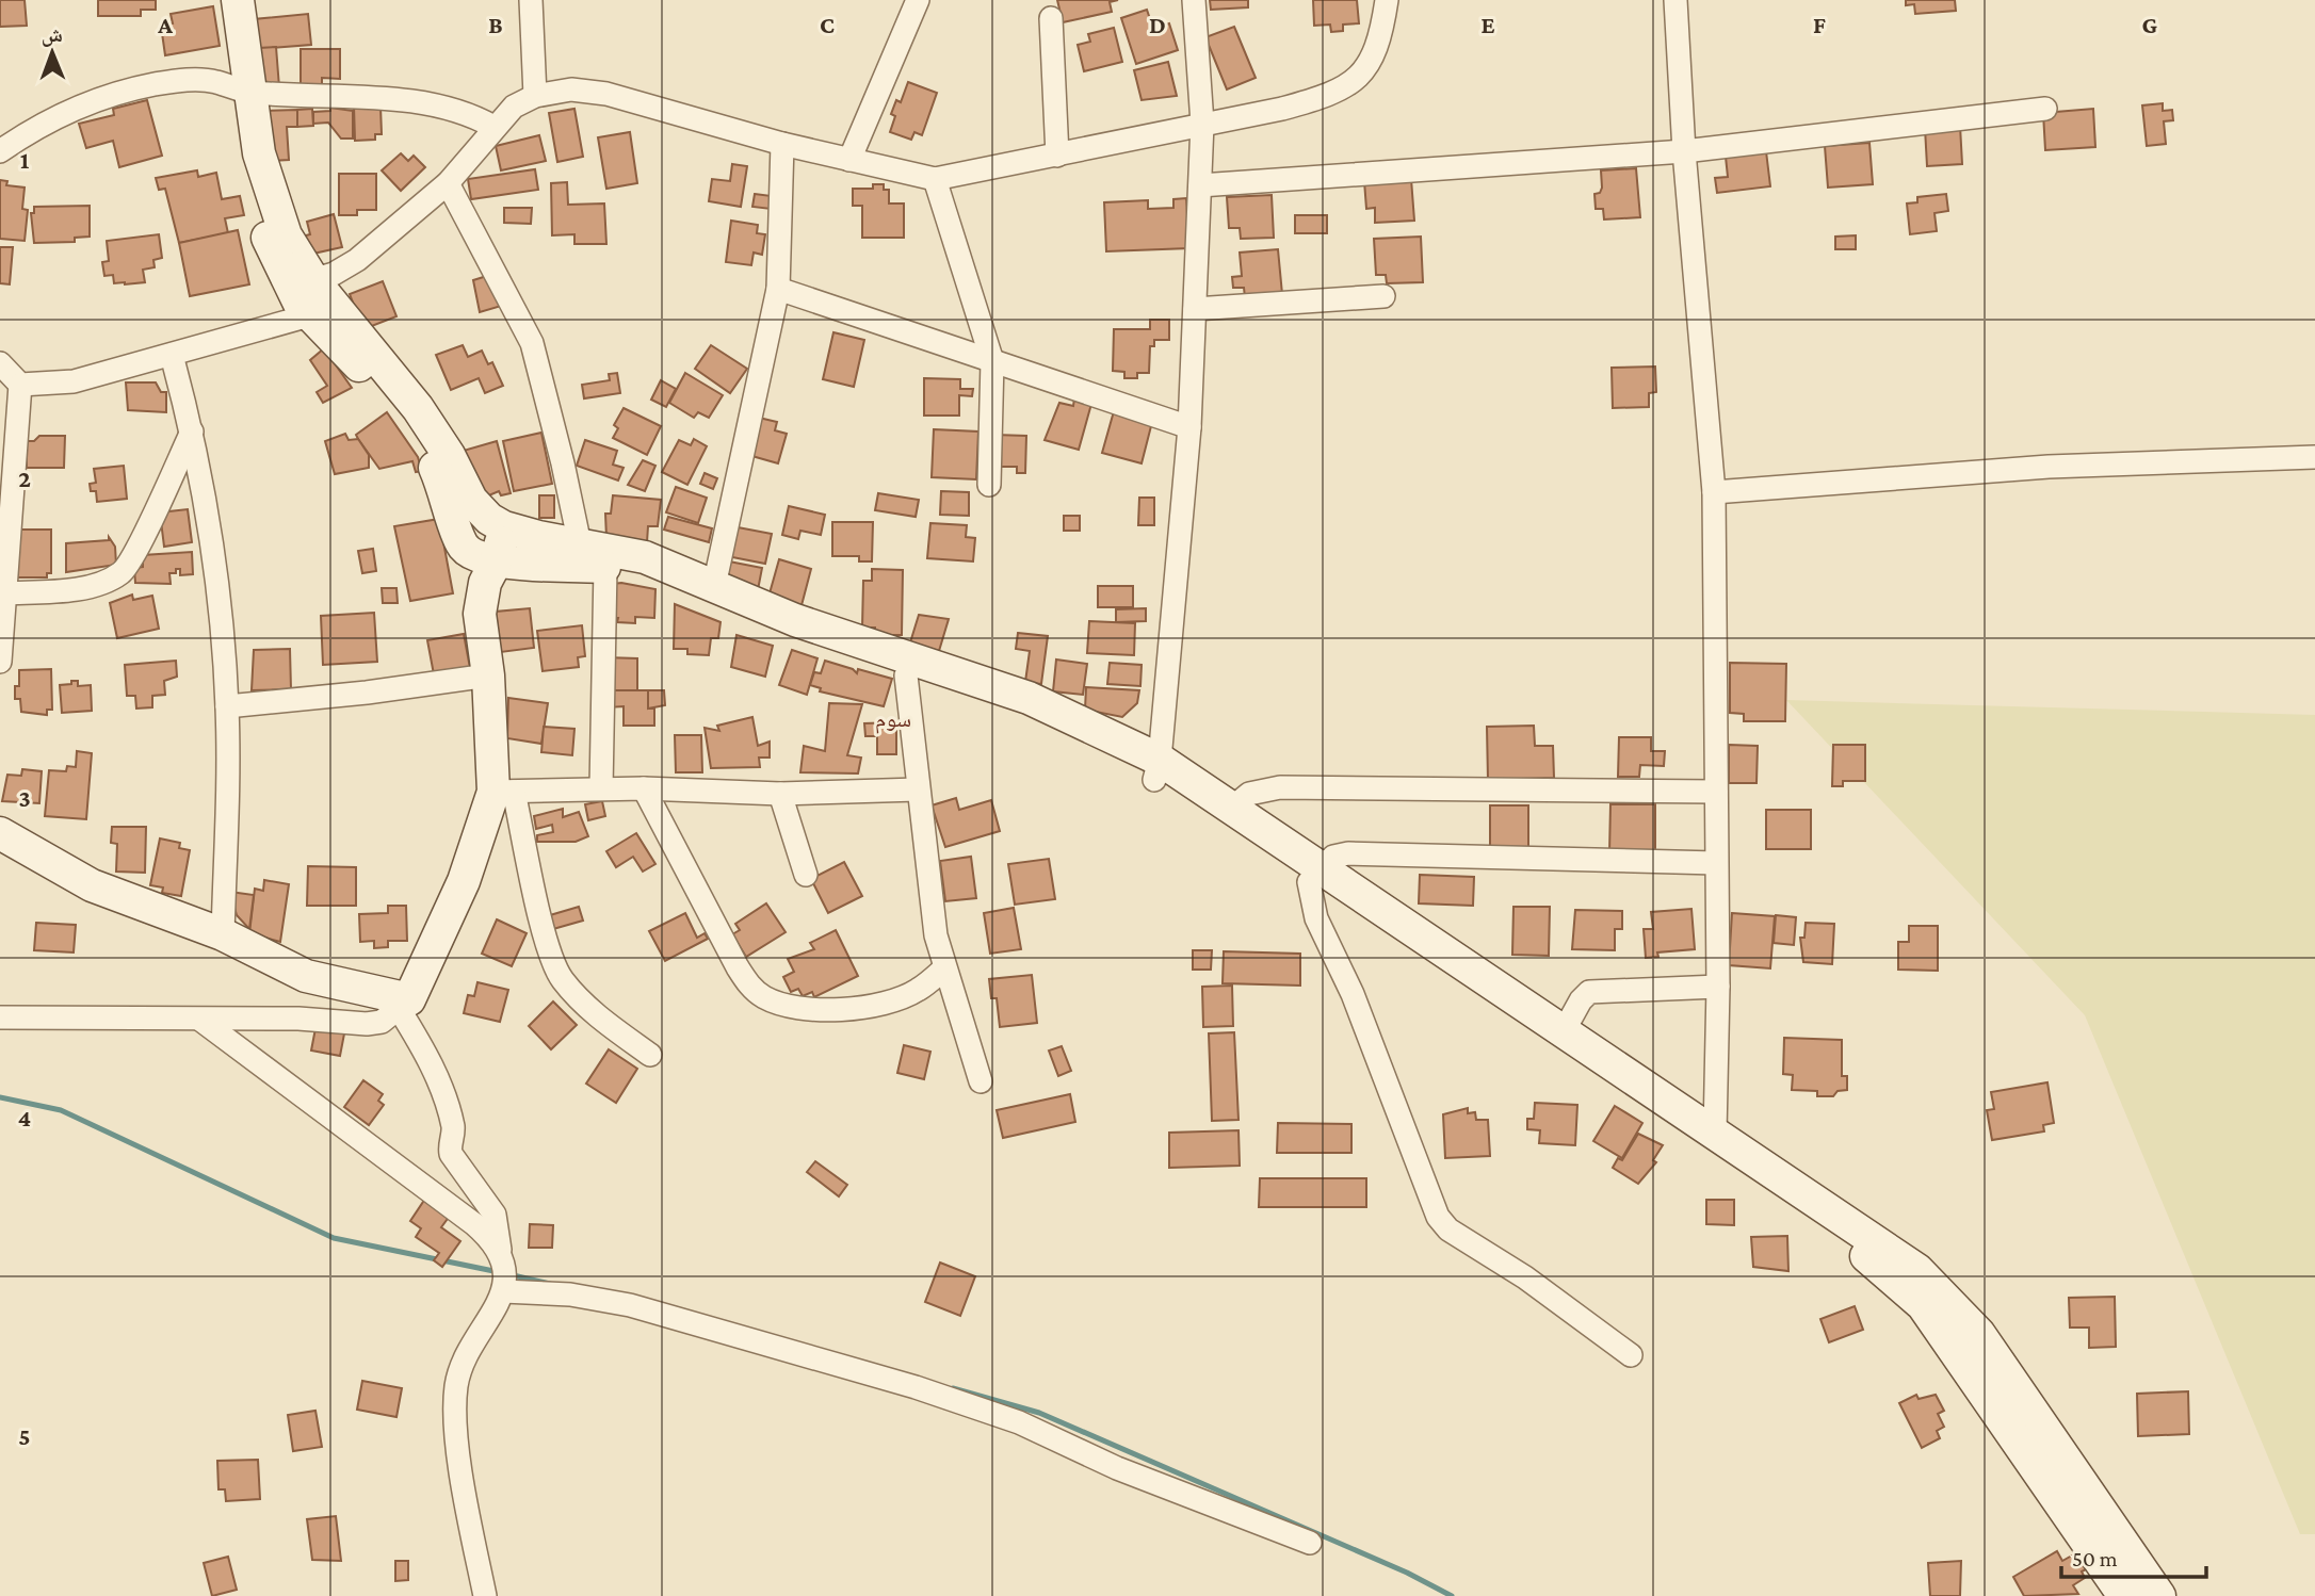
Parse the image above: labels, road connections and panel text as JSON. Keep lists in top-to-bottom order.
{
  "districts": ["سوم"],
  "scale_bar": "50 m",
  "north": "top",
  "grid": {
    "columns": [
      "A",
      "B",
      "C",
      "D",
      "E",
      "F",
      "G"
    ],
    "rows": [
      "1",
      "2",
      "3",
      "4",
      "5"
    ]
  }
}
